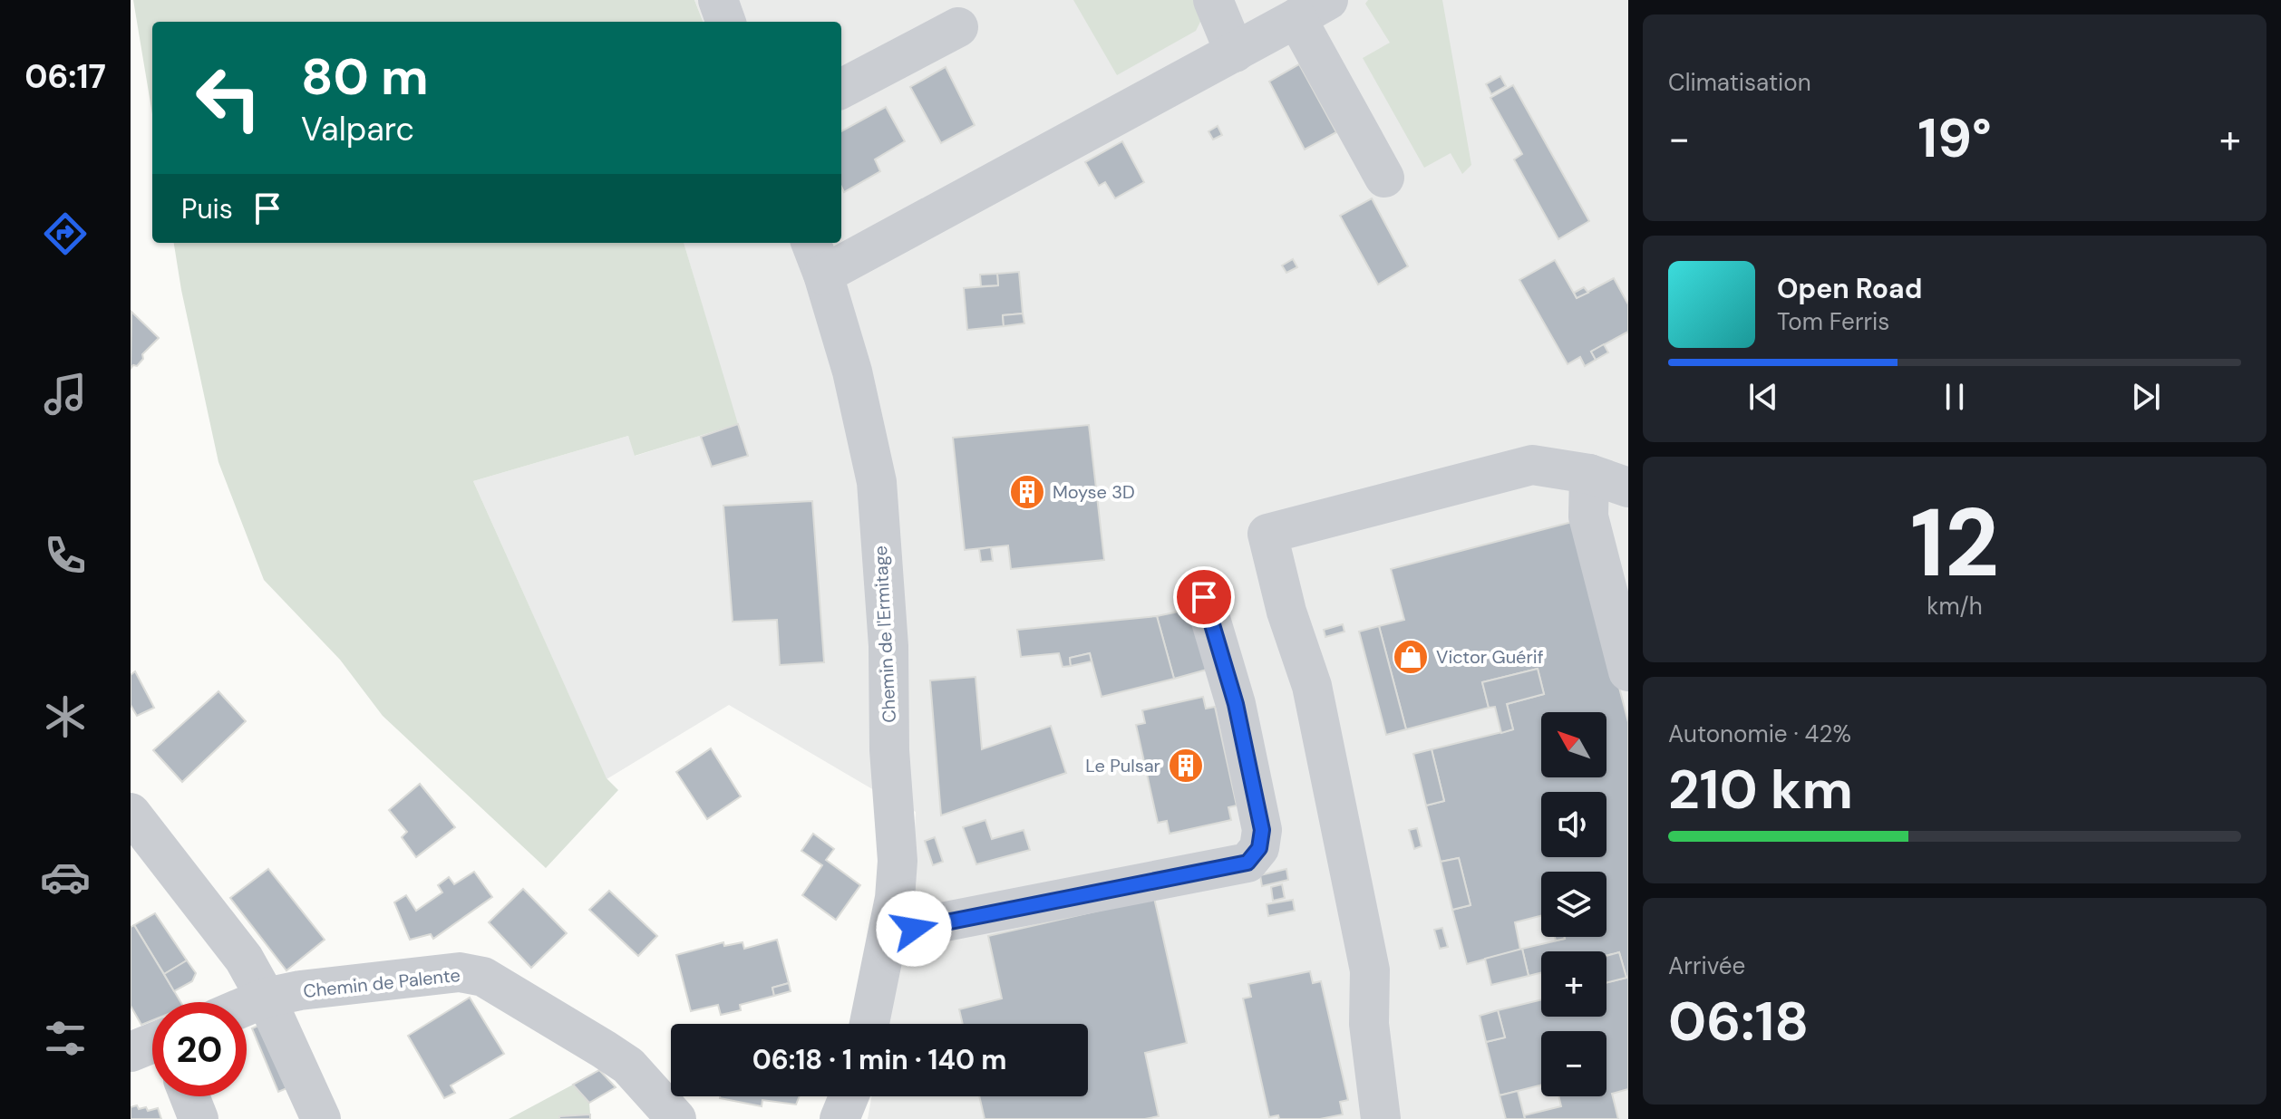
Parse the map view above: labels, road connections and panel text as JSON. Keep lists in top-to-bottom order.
{
  "streets": {
    "street": ["Chemin de l'Ermitage", "Chemin de Palente"]
  },
  "places": {
    "building": ["Moyse 3D", "Le Pulsar"],
    "shop": ["Victor Guérif"]
  },
  "north": "top left",
  "page": {
    "tabs": "06:17",
    "tile": [
      "Climatisation",
      ["12", "km/h"],
      ["Autonomie · 42%", "210 km"],
      ["Arrivée", "06:18"]
    ],
    "turn": ["80 m", "Valparc"],
    "heat": ["−", "19°", "+"],
    "then": "Puis",
    "song": ["Open Road", "Tom Ferris"],
    "map_buttons": ["+", "−"],
    "limit": "20",
    "trip": "06:18 · 1 min · 140 m"
  }
}
